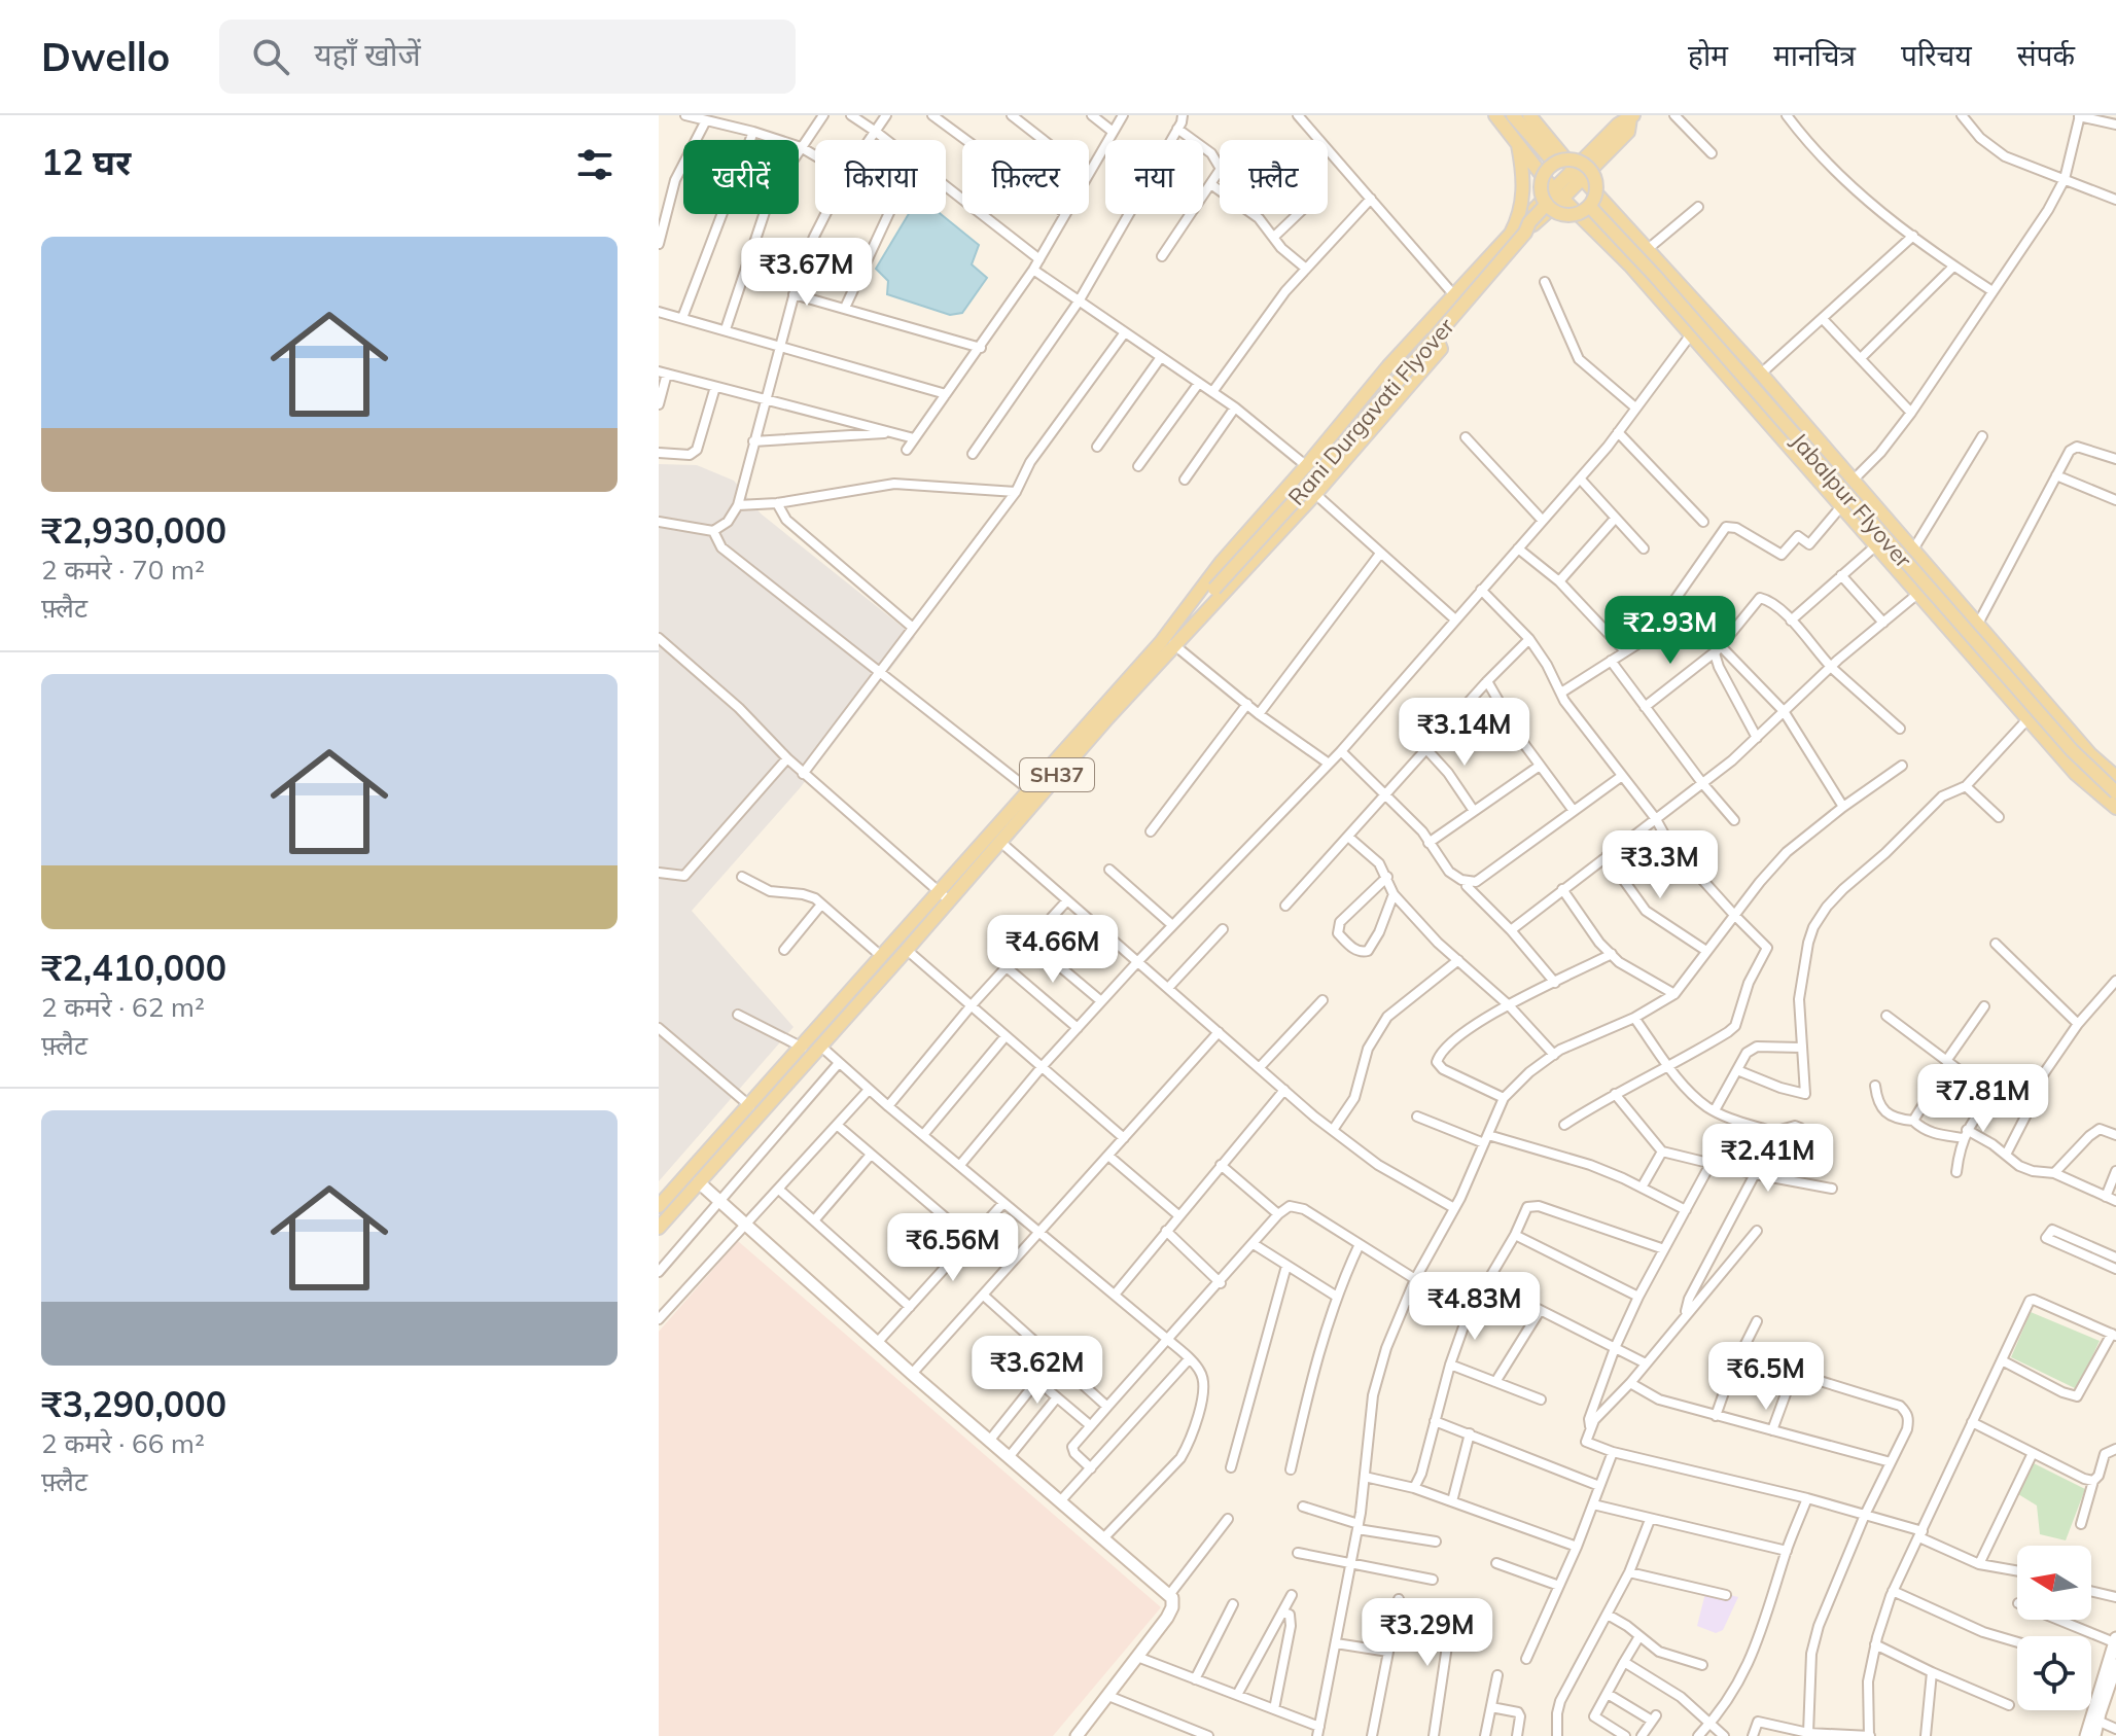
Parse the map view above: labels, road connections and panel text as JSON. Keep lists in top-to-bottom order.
{
  "streets": {
    "main road": ["Rani Durgavati Flyover", "Jabalpur Flyover", "SH37"]
  },
  "crossings": [
    ["Rani Durgavati Flyover", "Jabalpur Flyover"],
    ["Rani Durgavati Flyover", "SH37"]
  ],
  "north": "left",
  "page": {
    "header": "Dwello",
    "search": "यहाँ खोजें",
    "nav": [
      "होम",
      "मानचित्र",
      "परिचय",
      "संपर्क"
    ],
    "heading": "12 घर",
    "chip": [
      "खरीदें",
      "किराया",
      "फ़िल्टर",
      "नया",
      "फ़्लैट"
    ],
    "list": [
      {
        "name": "₹2,930,000",
        "note": "2 कमरे · 70 m² · फ़्लैट"
      },
      {
        "name": "₹2,410,000",
        "note": "2 कमरे · 62 m² · फ़्लैट"
      },
      {
        "name": "₹3,290,000",
        "note": "2 कमरे · 66 m² · फ़्लैट"
      }
    ],
    "price": [
      "₹3.67M",
      "₹2.93M",
      "₹3.14M",
      "₹3.3M",
      "₹4.66M",
      "₹7.81M",
      "₹2.41M",
      "₹6.56M",
      "₹4.83M",
      "₹3.62M",
      "₹6.5M",
      "₹3.29M"
    ]
  }
}
